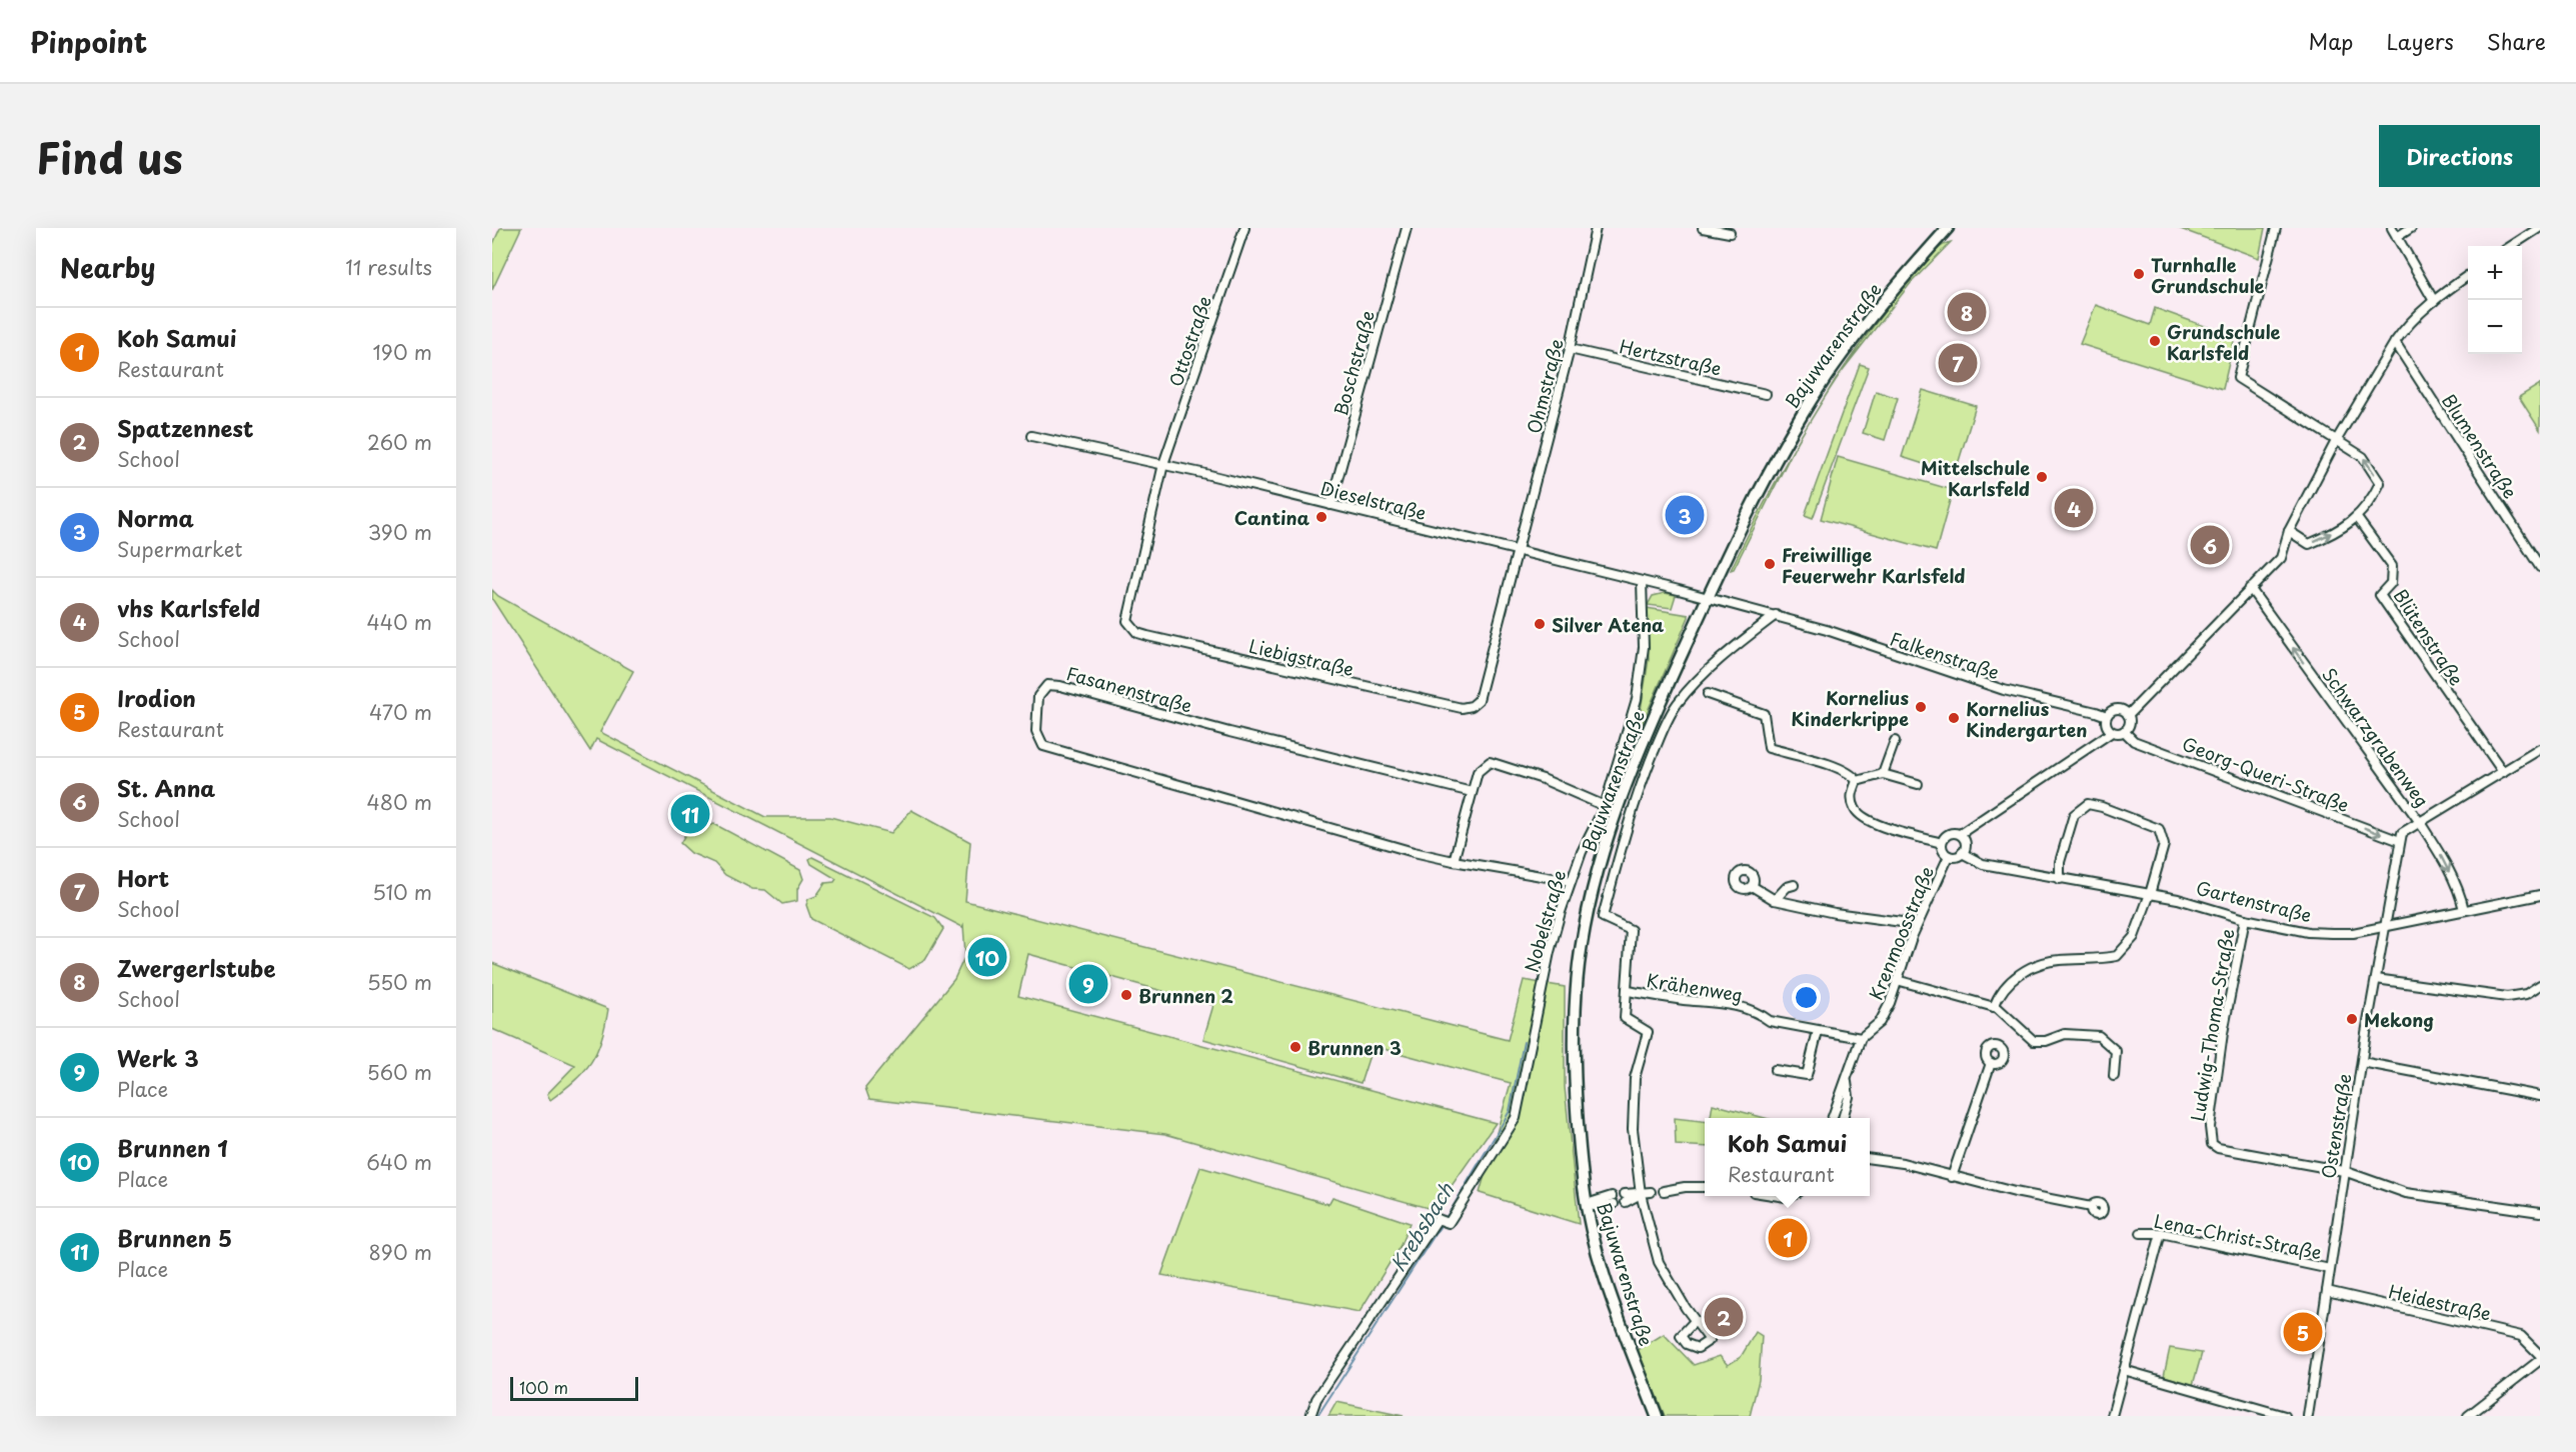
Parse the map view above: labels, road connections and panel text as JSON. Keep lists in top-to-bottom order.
{
  "streets": {
    "main road": ["Bajuwarenstraße"],
    "street": [
      "Ottostraße",
      "Hertzstraße",
      "Boschstraße",
      "Ohmstraße",
      "Blumenstraße",
      "Dieselstraße",
      "Blütenstraße",
      "Falkenstraße",
      "Liebigstraße",
      "Fasanenstraße",
      "Schwarzgrabenweg",
      "Georg-Queri-Straße",
      "Gartenstraße",
      "Nobelstraße",
      "Krenmoosstraße",
      "Krähenweg",
      "Ludwig-Thoma-Straße",
      "Ostenstraße",
      "Lena-Christ-Straße",
      "Heidestraße"
    ]
  },
  "crossings": [
    ["Ottostraße", "Dieselstraße"],
    ["Ottostraße", "Liebigstraße"],
    ["Bajuwarenstraße", "Dieselstraße"],
    ["Bajuwarenstraße", "Falkenstraße"],
    ["Hertzstraße", "Ohmstraße"],
    ["Boschstraße", "Dieselstraße"],
    ["Ohmstraße", "Dieselstraße"],
    ["Ohmstraße", "Liebigstraße"],
    ["Dieselstraße", "Falkenstraße"],
    ["Dieselstraße", "Liebigstraße"],
    ["Dieselstraße", "Nobelstraße"],
    ["Falkenstraße", "Georg-Queri-Straße"],
    ["Fasanenstraße", "Nobelstraße"],
    ["Schwarzgrabenweg", "Gartenstraße"],
    ["Georg-Queri-Straße", "Ostenstraße"],
    ["Gartenstraße", "Krenmoosstraße"],
    ["Gartenstraße", "Ludwig-Thoma-Straße"],
    ["Gartenstraße", "Ostenstraße"],
    ["Krenmoosstraße", "Krähenweg"],
    ["Ludwig-Thoma-Straße", "Ostenstraße"],
    ["Ostenstraße", "Lena-Christ-Straße"],
    ["Ostenstraße", "Heidestraße"]
  ],
  "one_way": ["Georg-Queri-Straße"],
  "water": ["Krebsbach"],
  "places": [
    "Turnhalle Grundschule",
    "Grundschule Karlsfeld",
    "Mittelschule Karlsfeld",
    "Cantina",
    "Freiwillige Feuerwehr Karlsfeld",
    "Silver Atena",
    "Kornelius Kinderkrippe",
    "Kornelius Kindergarten",
    "Brunnen 2",
    "Mekong",
    "Brunnen 3"
  ],
  "scale_bar": "100 m",
  "page": {
    "header": "Pinpoint",
    "nav": ["Map", "Layers", "Share"],
    "title": "Find us",
    "buttons": "Directions",
    "heading": ["Nearby", "11 results"],
    "map_buttons": ["+", "−"],
    "pins": [
      "8",
      "7",
      "4",
      "3",
      "6",
      "11",
      "10",
      "9",
      "1",
      "2",
      "5"
    ],
    "list": [
      {
        "mark": "1",
        "name": "Koh Samui",
        "note": "Restaurant",
        "value": "190 m"
      },
      {
        "mark": "2",
        "name": "Spatzennest",
        "note": "School",
        "value": "260 m"
      },
      {
        "mark": "3",
        "name": "Norma",
        "note": "Supermarket",
        "value": "390 m"
      },
      {
        "mark": "4",
        "name": "vhs Karlsfeld",
        "note": "School",
        "value": "440 m"
      },
      {
        "mark": "5",
        "name": "Irodion",
        "note": "Restaurant",
        "value": "470 m"
      },
      {
        "mark": "6",
        "name": "St. Anna",
        "note": "School",
        "value": "480 m"
      },
      {
        "mark": "7",
        "name": "Hort",
        "note": "School",
        "value": "510 m"
      },
      {
        "mark": "8",
        "name": "Zwergerlstube",
        "note": "School",
        "value": "550 m"
      },
      {
        "mark": "9",
        "name": "Werk 3",
        "note": "Place",
        "value": "560 m"
      },
      {
        "mark": "10",
        "name": "Brunnen 1",
        "note": "Place",
        "value": "640 m"
      },
      {
        "mark": "11",
        "name": "Brunnen 5",
        "note": "Place",
        "value": "890 m"
      }
    ],
    "popup": ["Koh Samui", "Restaurant"],
    "scale": "100 m"
  }
}
